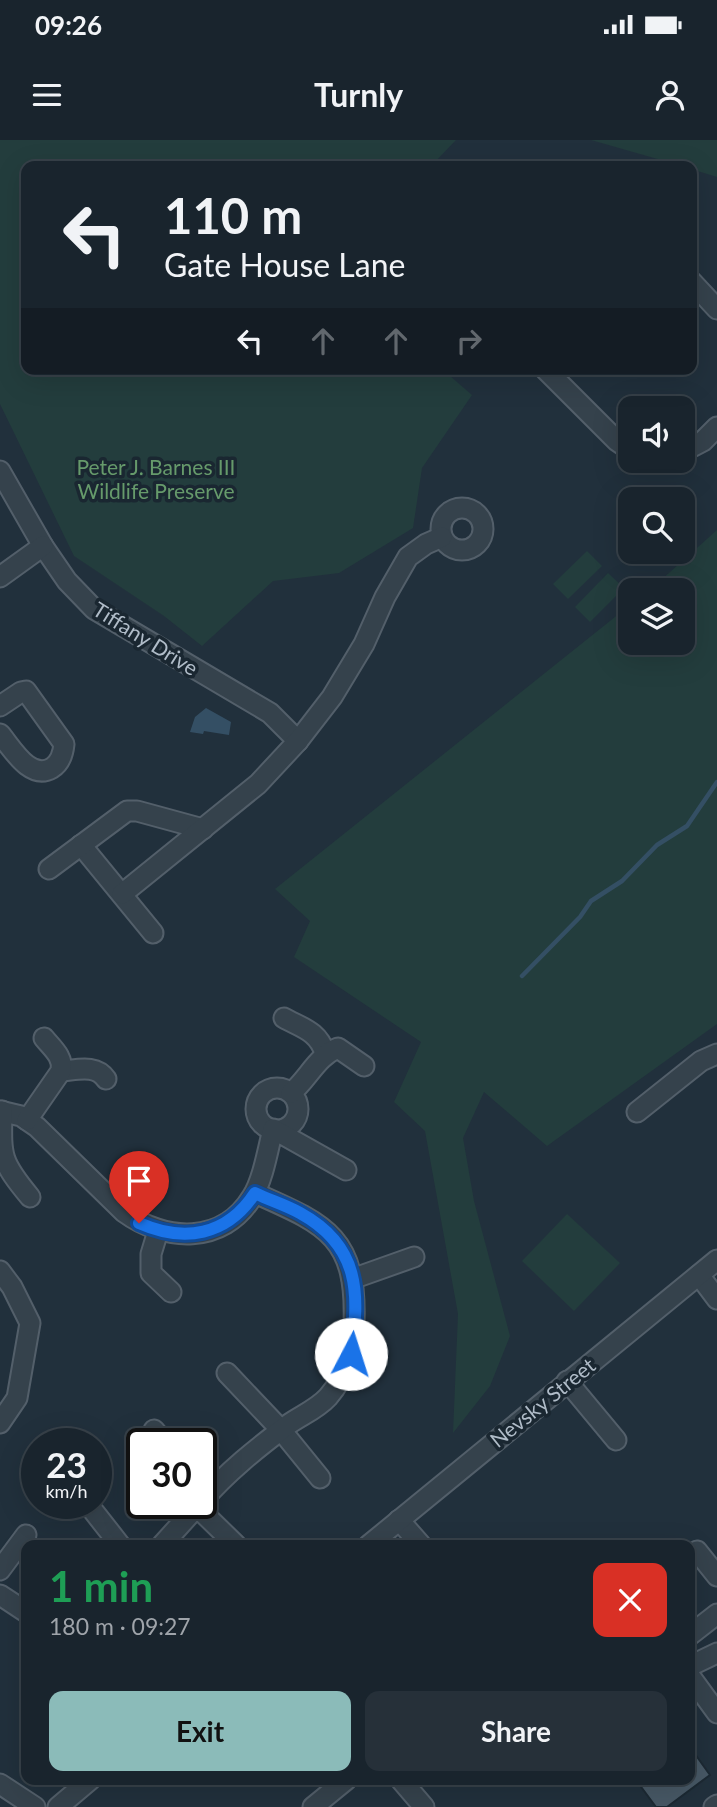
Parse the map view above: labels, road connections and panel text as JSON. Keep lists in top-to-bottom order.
{
  "streets": {
    "street": ["Tiffany Drive", "Nevsky Street"]
  },
  "parks": ["Peter J. Barnes III Wildlife Preserve"],
  "page": {
    "status": "09:26",
    "header": "Turnly",
    "turn": ["110 m", "Gate House Lane"],
    "speed": "23 km/h",
    "limit": "30",
    "heading": ["1 min", "180 m · 09:27"],
    "buttons": ["Exit", "Share"]
  }
}
